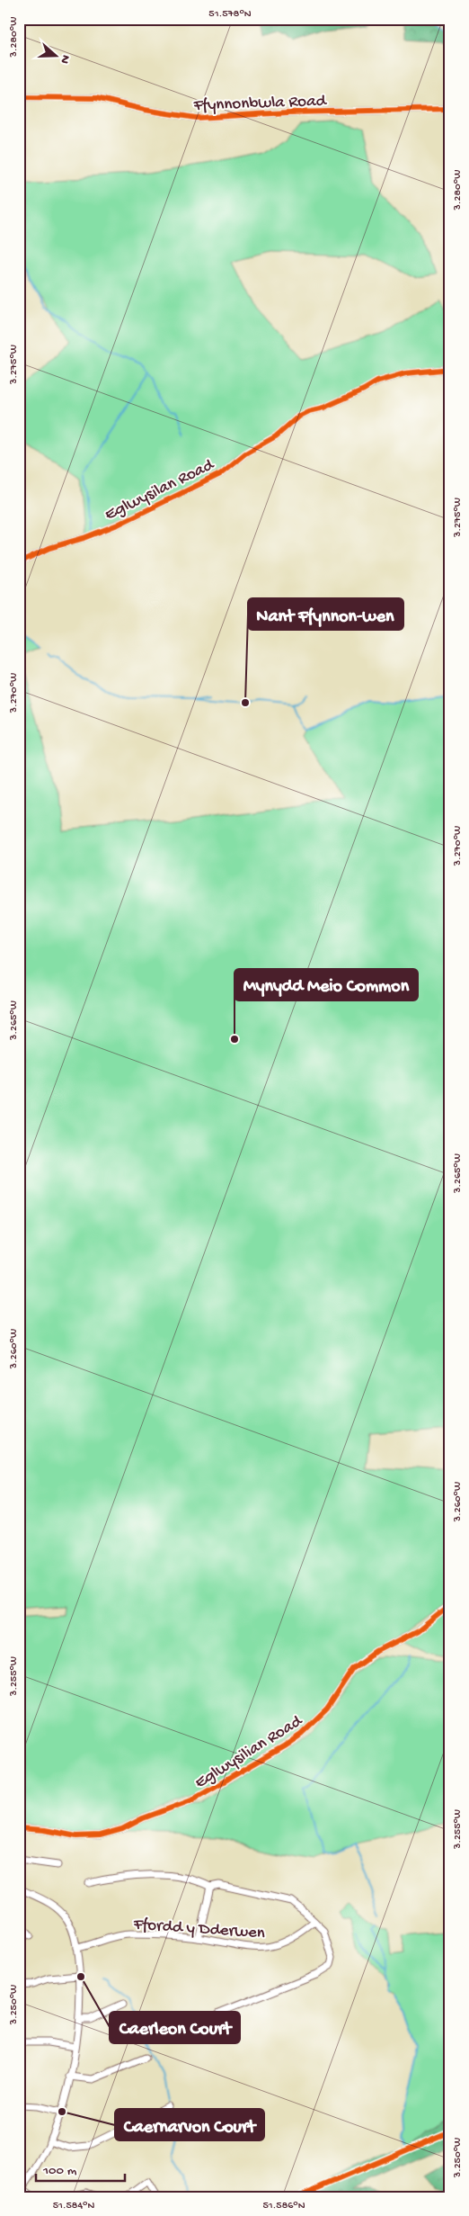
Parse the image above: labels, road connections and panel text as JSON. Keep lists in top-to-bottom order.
{
  "streets": {
    "street": [
      "Ffynnonbwla Road",
      "Eglwysilan Road",
      "Eglwysilian Road",
      "Ffordd y Dderwen"
    ]
  },
  "places": [
    "Nant Ffynnon-wen",
    "Mynydd Meio Common",
    "Caerleon Court",
    "Caernarvon Court"
  ],
  "scale_bar": "100 m",
  "north": "right",
  "coordinates": [
    "51.578°N",
    "3.280°W",
    "3.275°W",
    "3.270°W",
    "3.265°W",
    "3.260°W",
    "3.255°W",
    "3.250°W",
    "51.584°N",
    "51.586°N"
  ]
}
